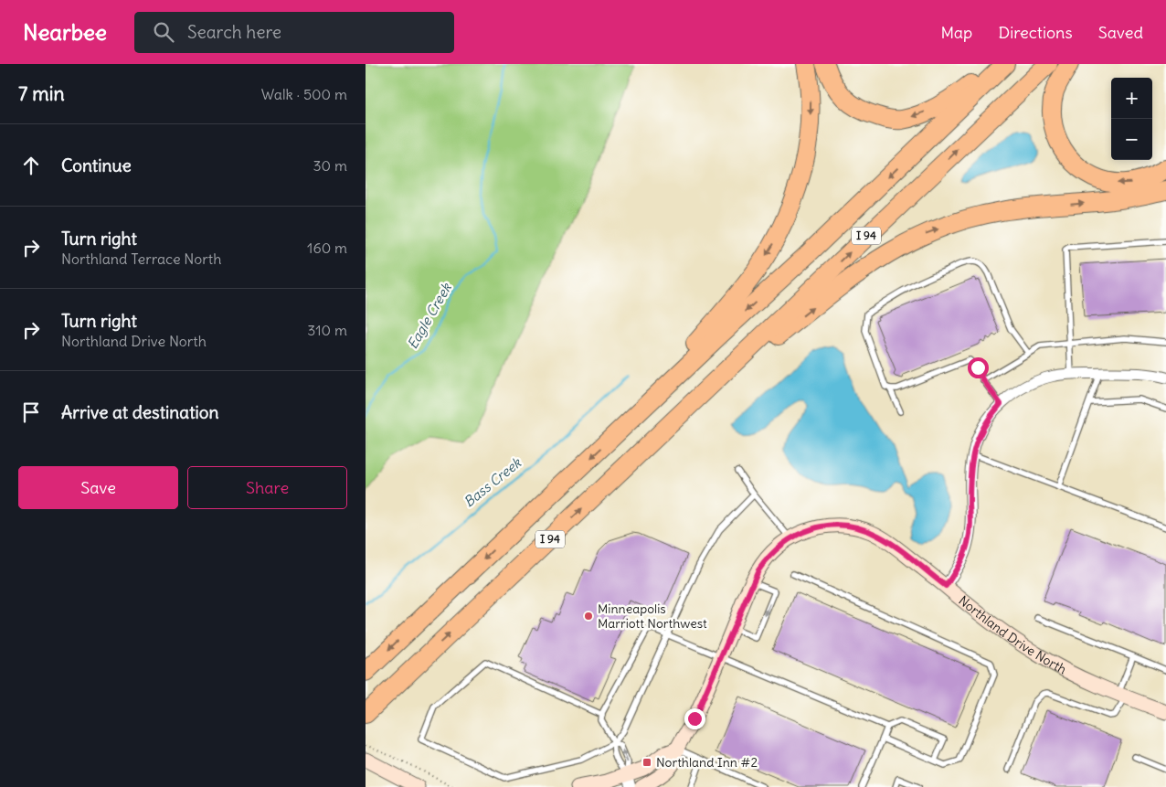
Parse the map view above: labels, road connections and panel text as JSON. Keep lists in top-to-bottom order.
{
  "streets": {
    "highway": ["I 94"],
    "street": ["Northland Drive North"]
  },
  "water": ["Eagle Creek", "Bass Creek"],
  "places": {
    "other": ["Minneapolis Marriott Northwest"],
    "transit": ["Northland Inn #2"]
  },
  "page": {
    "header": "Nearbee",
    "search": "Search here",
    "nav": ["Map", "Directions", "Saved"],
    "heading": ["7 min", "Walk · 500 m"],
    "map_buttons": ["+", "−"],
    "list": [
      ["Continue", "30 m"],
      ["Turn right", "Northland Terrace North", "160 m"],
      ["Turn right", "Northland Drive North", "310 m"],
      "Arrive at destination"
    ],
    "buttons": ["Save", "Share"]
  }
}
